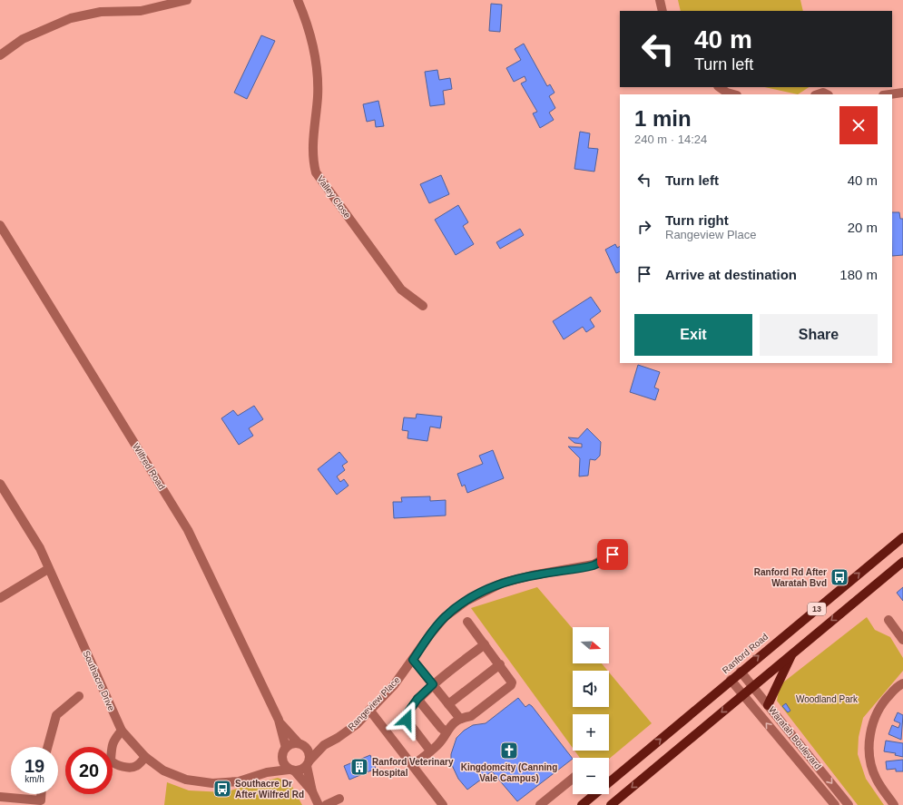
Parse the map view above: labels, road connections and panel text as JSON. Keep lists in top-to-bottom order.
{
  "streets": {
    "main road": ["13", "Ranford Road"],
    "street": [
      "Valley Close",
      "Wilfred Road",
      "Southacre Drive",
      "Rangeview Place",
      "Waratah Boulevard"
    ]
  },
  "crossings": [
    ["Wilfred Road", "Southacre Drive"],
    ["Wilfred Road", "Rangeview Place"],
    ["13", "Waratah Boulevard"],
    ["Ranford Road", "Waratah Boulevard"],
    ["Southacre Drive", "Rangeview Place"]
  ],
  "parks": ["Woodland Park"],
  "places": {
    "bus stop": ["Ranford Rd After Waratah Bvd", "Southacre Dr After Wilfred Rd"],
    "church": ["Kingdomcity (Canning Vale Campus)"],
    "building": ["Ranford Veterinary Hospital"]
  },
  "north": "right",
  "page": {
    "turn": ["40 m", "Turn left"],
    "heading": ["1 min", "240 m · 14:24"],
    "list": [
      {
        "name": "Turn left",
        "value": "40 m"
      },
      {
        "name": "Turn right",
        "note": "Rangeview Place",
        "value": "20 m"
      },
      {
        "name": "Arrive at destination",
        "value": "180 m"
      }
    ],
    "buttons": ["Exit", "Share"],
    "map_buttons": ["+", "−"],
    "speed": "19 km/h",
    "limit": "20"
  }
}
